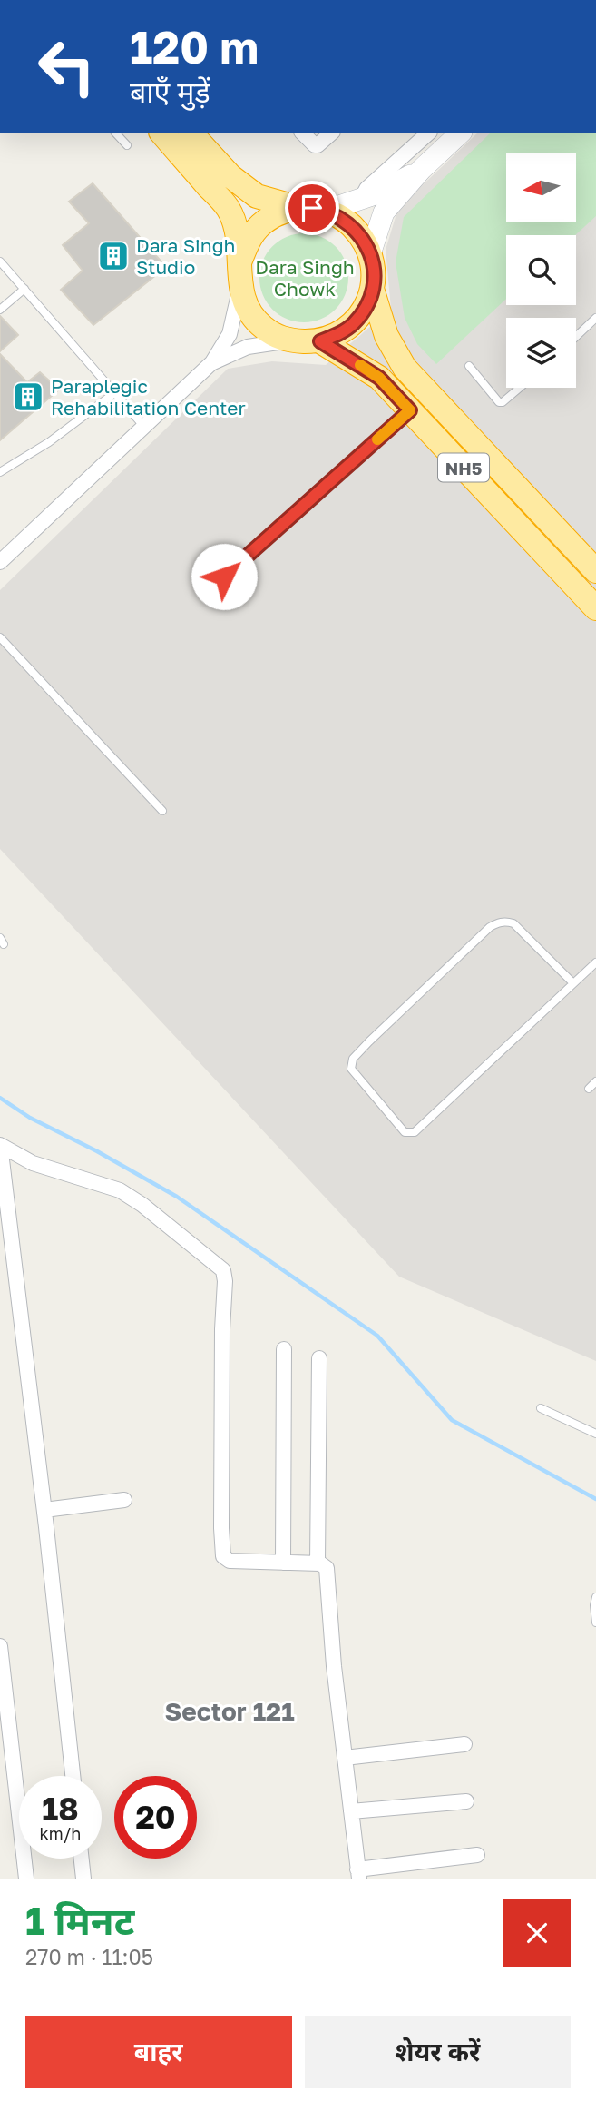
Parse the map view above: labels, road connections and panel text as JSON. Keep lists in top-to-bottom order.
{
  "streets": {
    "highway": ["NH5"]
  },
  "districts": ["Sector 121"],
  "parks": ["Dara Singh Chowk"],
  "places": {
    "building": ["Dara Singh Studio", "Paraplegic Rehabilitation Center"]
  },
  "north": "left",
  "page": {
    "turn": ["120 m", "बाएँ मुड़ें"],
    "speed": "18 km/h",
    "limit": "20",
    "heading": ["1 मिनट", "270 m · 11:05"],
    "buttons": ["बाहर", "शेयर करें"]
  }
}
